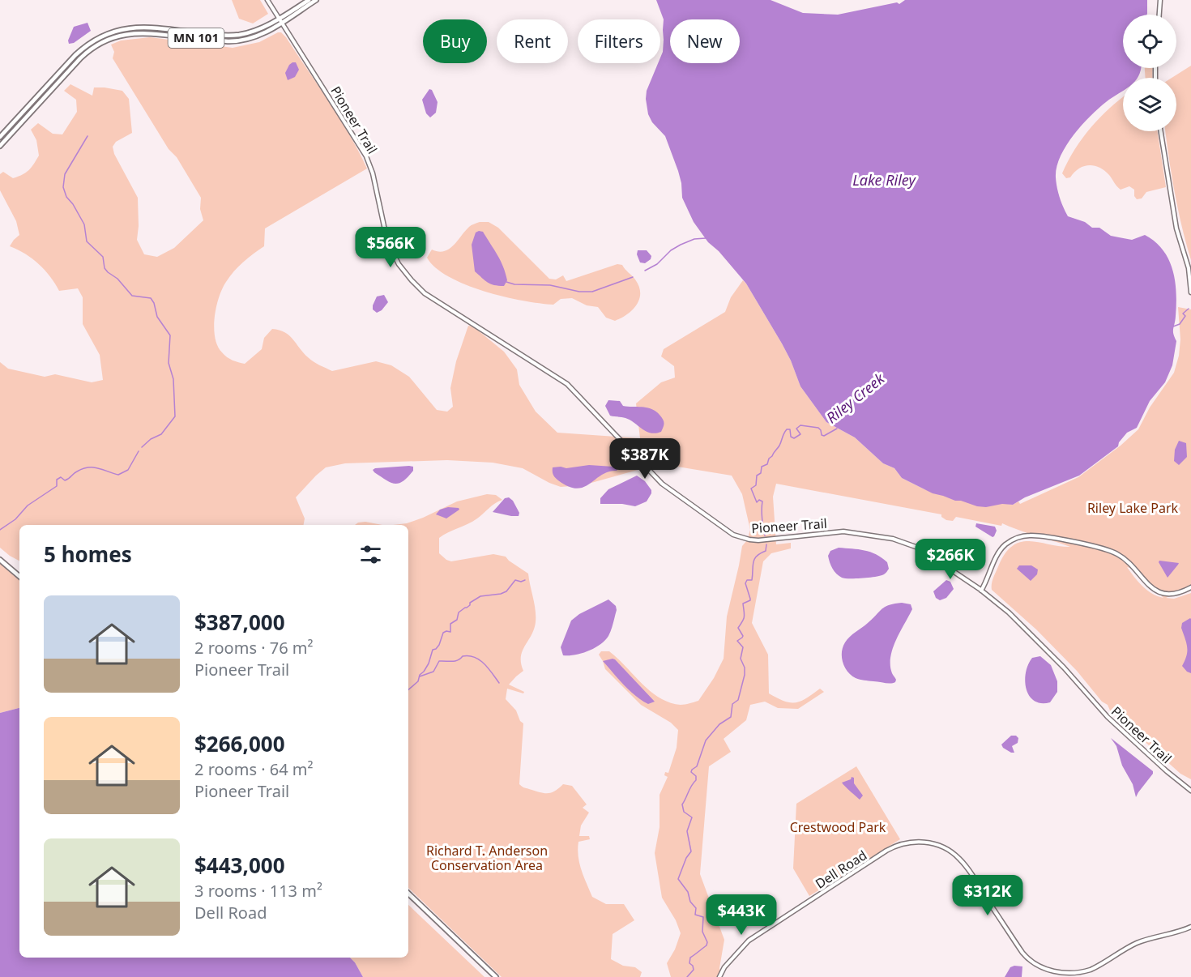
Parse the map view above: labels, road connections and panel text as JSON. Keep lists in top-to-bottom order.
{
  "streets": {
    "main road": ["MN 101", "Pioneer Trail", "Dell Road"]
  },
  "crossings": [
    ["MN 101", "Pioneer Trail"]
  ],
  "water": ["Lake Riley", "Riley Creek"],
  "parks": ["Riley Lake Park", "Crestwood Park", "Richard T. Anderson Conservation Area"],
  "page": {
    "chip": [
      "Buy",
      "Rent",
      "Filters",
      "New"
    ],
    "price": [
      "$566K",
      "$387K",
      "$266K",
      "$312K",
      "$443K"
    ],
    "heading": "5 homes",
    "list": [
      {
        "name": "$387,000",
        "note": "2 rooms · 76 m² · Pioneer Trail"
      },
      {
        "name": "$266,000",
        "note": "2 rooms · 64 m² · Pioneer Trail"
      },
      {
        "name": "$443,000",
        "note": "3 rooms · 113 m² · Dell Road"
      }
    ]
  }
}
